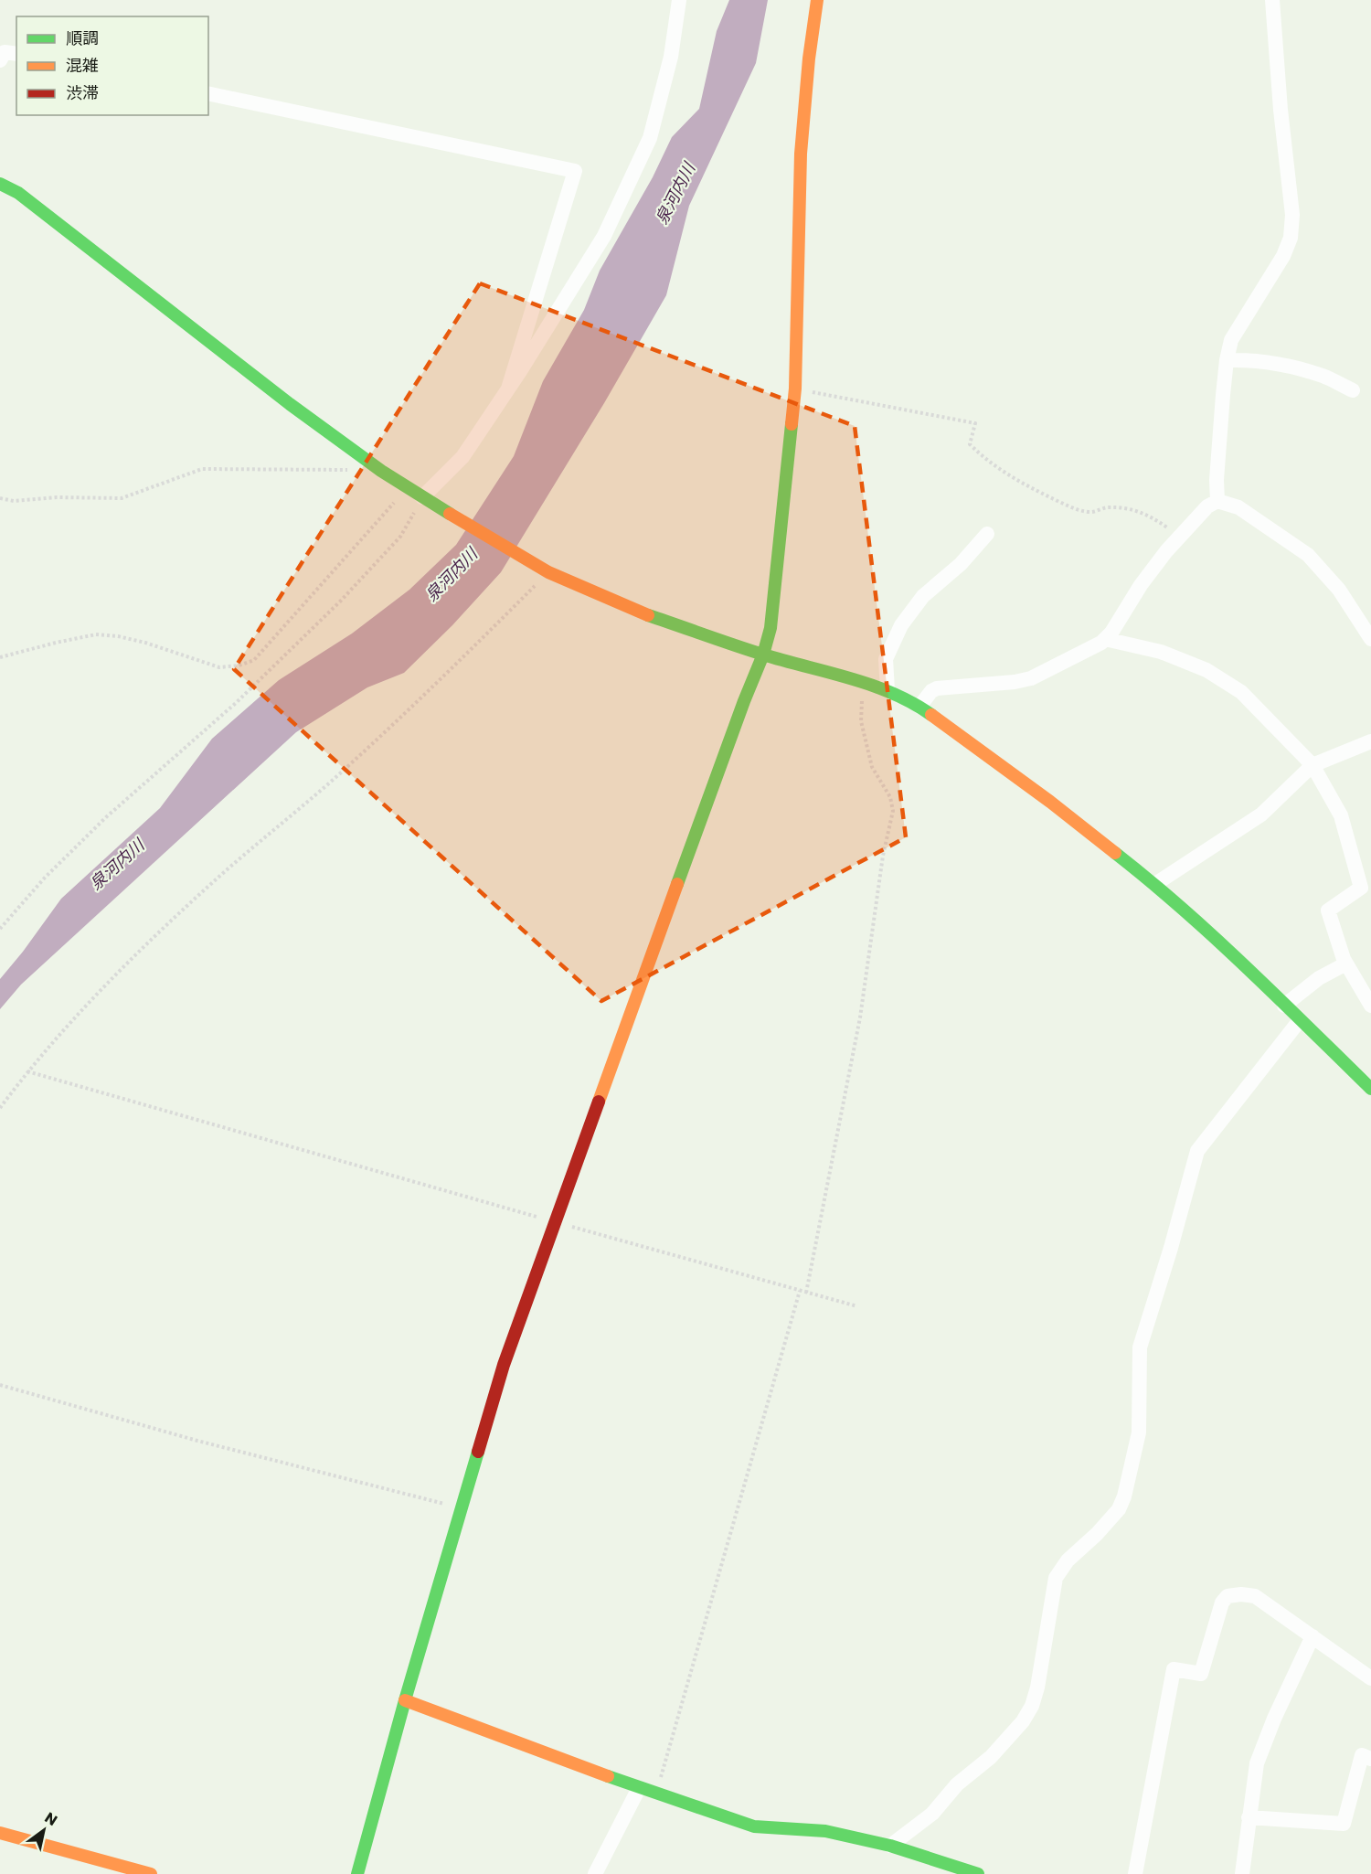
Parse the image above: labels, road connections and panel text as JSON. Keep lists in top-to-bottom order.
{
  "water": ["泉河内川"],
  "legend": ["順調", "混雑", "渋滞"],
  "north": "top right"
}
